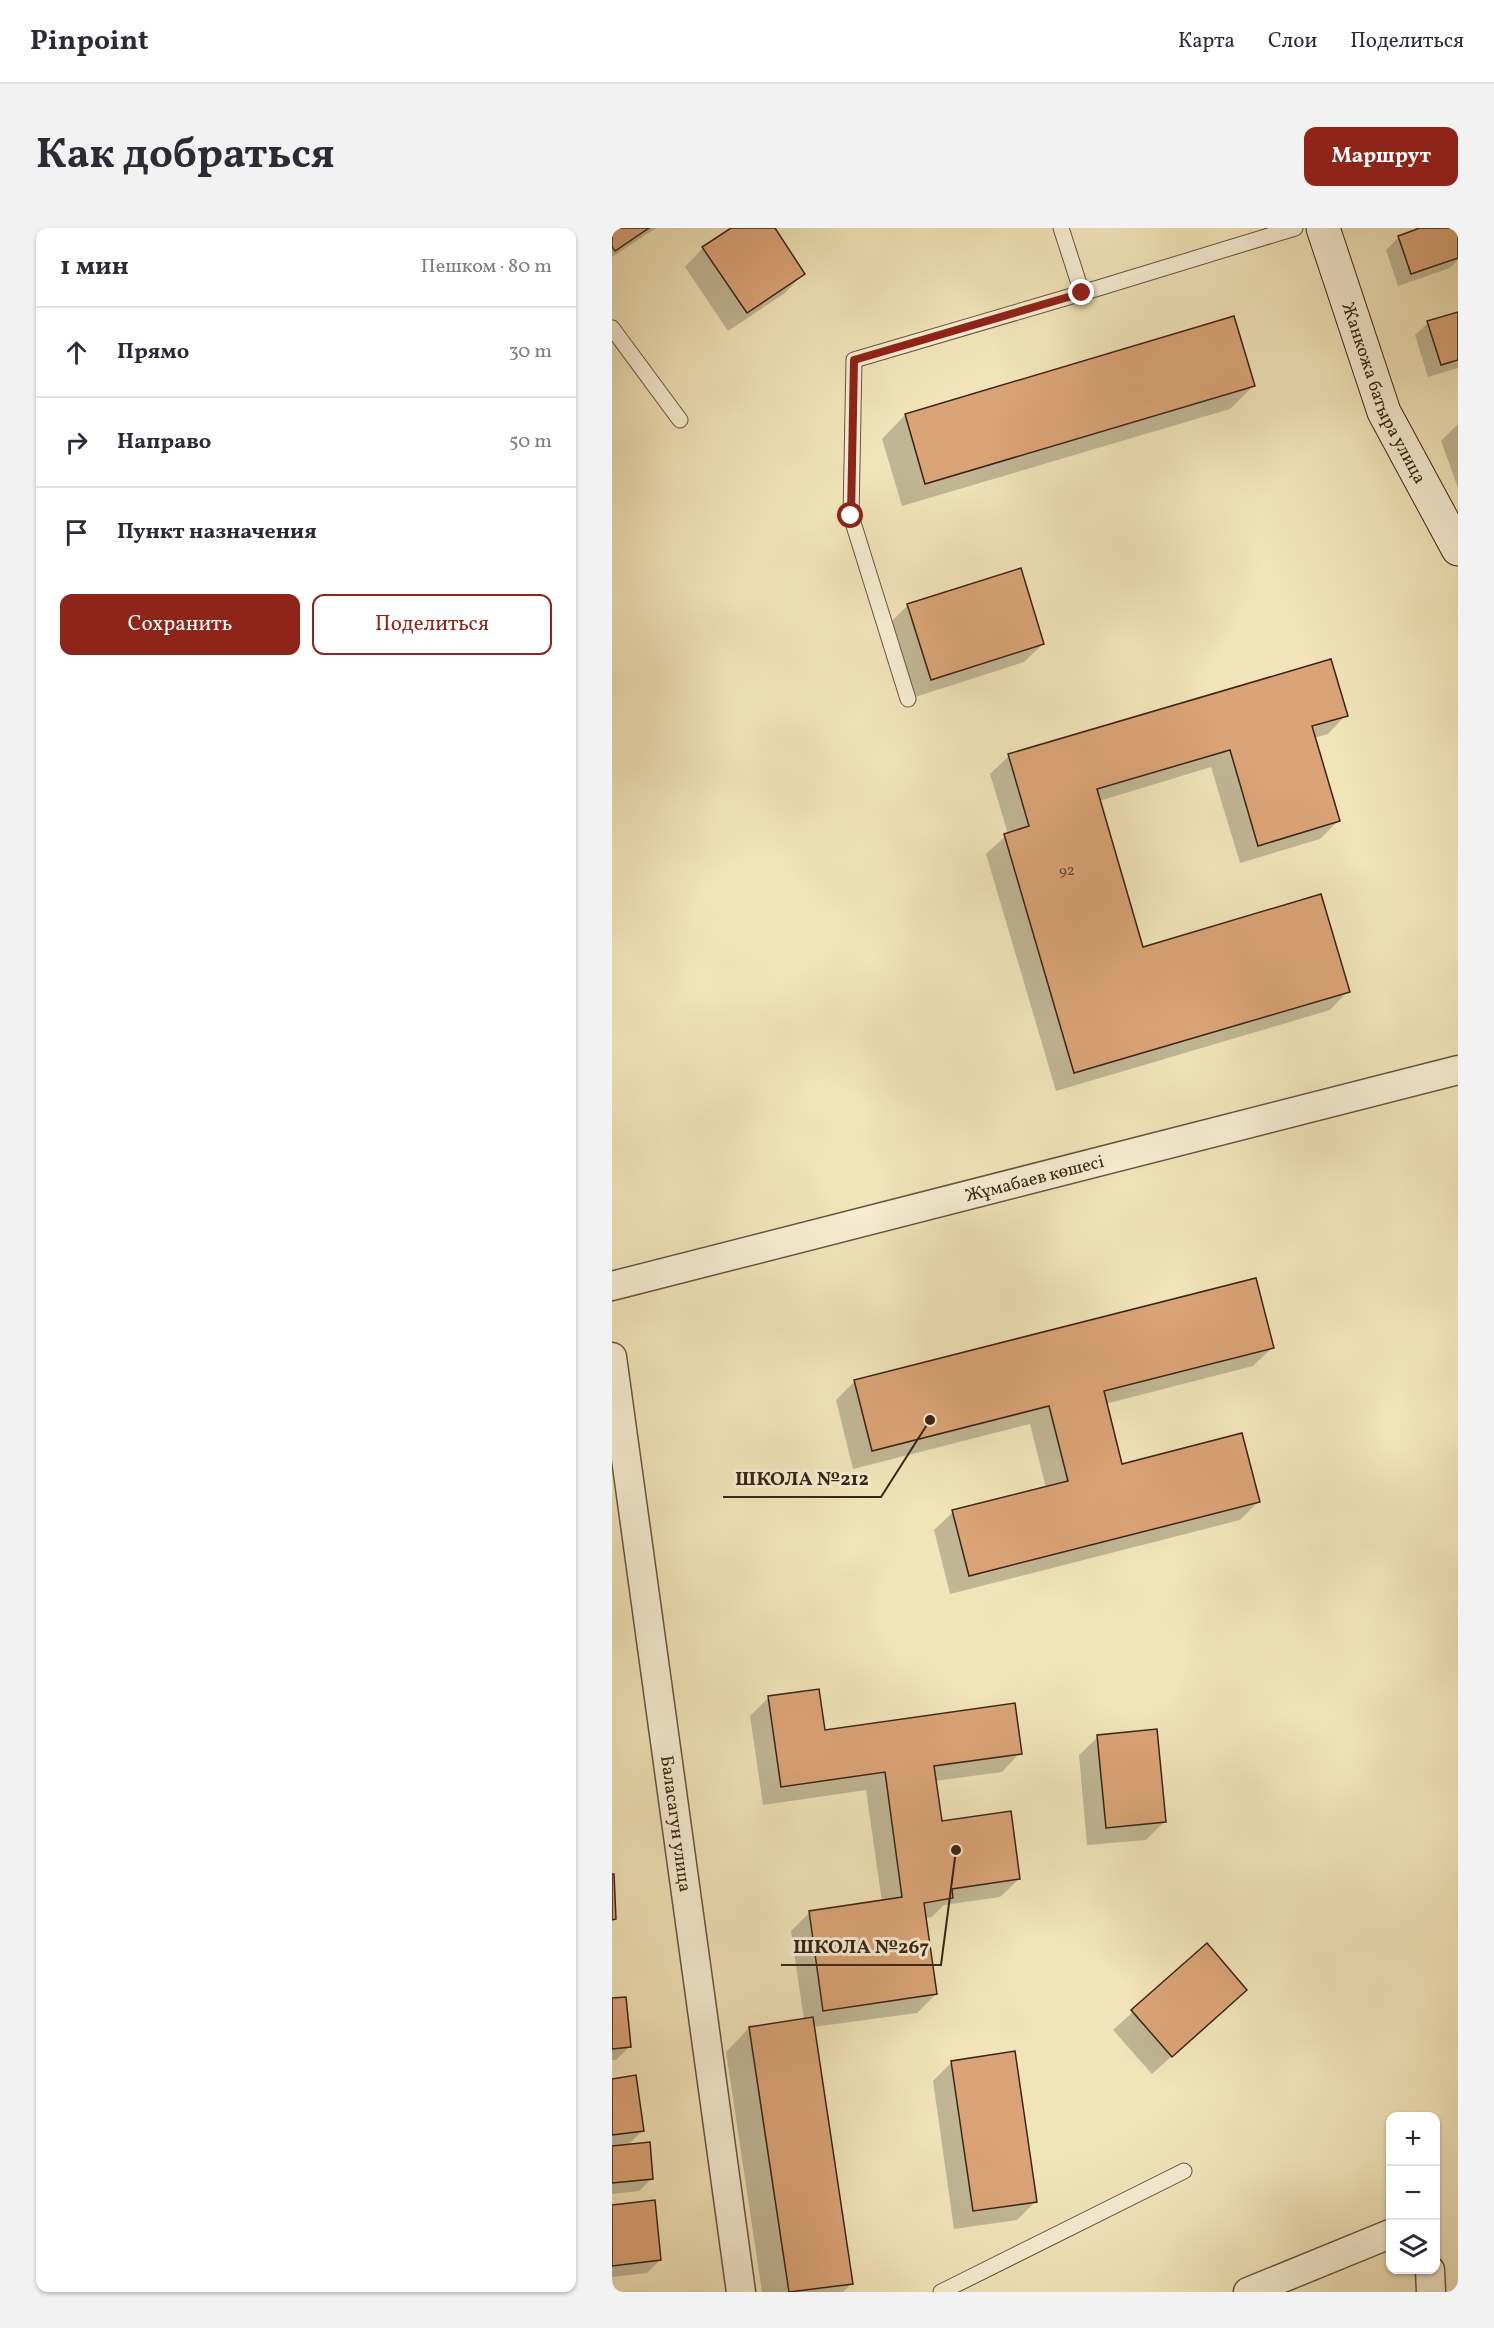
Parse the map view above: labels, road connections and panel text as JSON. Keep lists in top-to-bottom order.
{
  "streets": {
    "street": ["Жанкожа батыра улица", "Жұмабаев көшесі", "Баласагун улица"]
  },
  "places": ["ШКОЛА №212", "ШКОЛА №267"],
  "house_numbers": ["92"],
  "page": {
    "header": "Pinpoint",
    "nav": ["Карта", "Слои", "Поделиться"],
    "title": "Как добраться",
    "buttons": [
      "Маршрут",
      ["Сохранить", "Поделиться"]
    ],
    "heading": ["1 мин", "Пешком · 80 m"],
    "list": [
      ["Прямо", "30 m"],
      ["Направо", "50 m"],
      "Пункт назначения"
    ],
    "map_buttons": ["+", "−"]
  }
}
